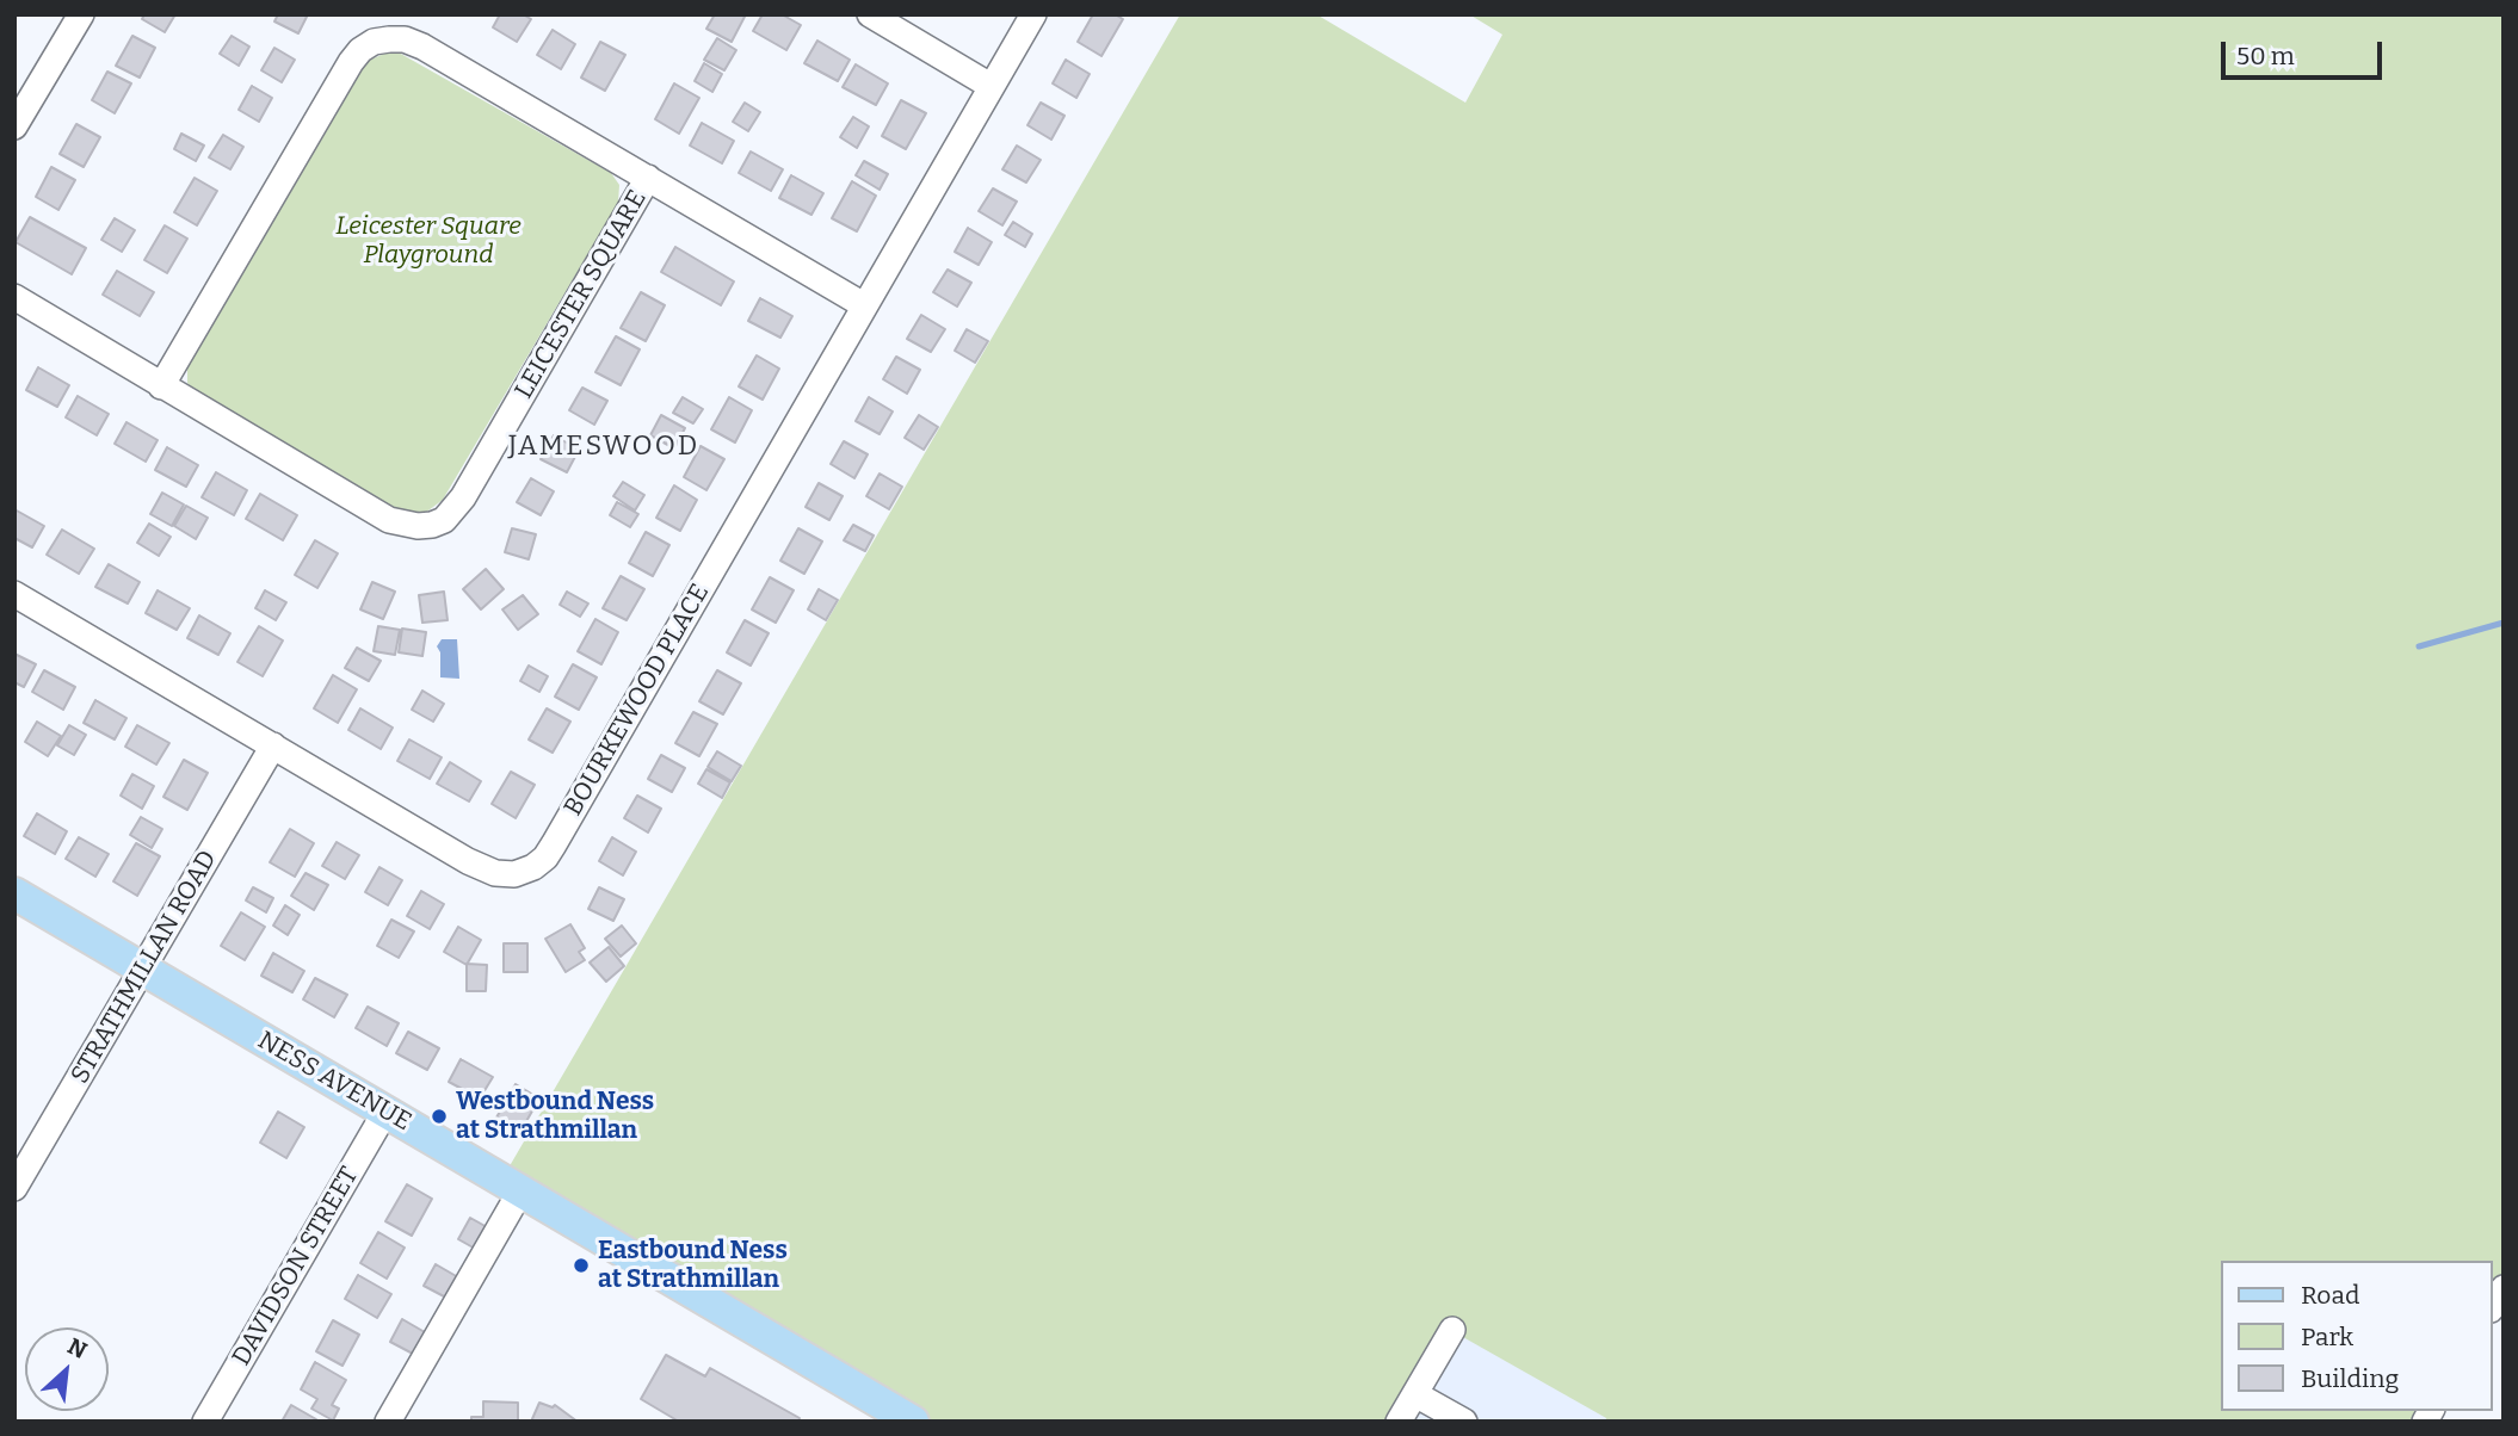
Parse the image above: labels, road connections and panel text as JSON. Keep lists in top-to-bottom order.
{
  "streets": {
    "main road": ["NESS AVENUE"],
    "street": [
      "LEICESTER SQUARE",
      "BOURKEWOOD PLACE",
      "STRATHMILLAN ROAD",
      "DAVIDSON STREET"
    ]
  },
  "crossings": [
    ["LEICESTER SQUARE", "BOURKEWOOD PLACE"],
    ["BOURKEWOOD PLACE", "STRATHMILLAN ROAD"],
    ["STRATHMILLAN ROAD", "NESS AVENUE"],
    ["NESS AVENUE", "DAVIDSON STREET"]
  ],
  "districts": ["JAMESWOOD"],
  "parks": ["Leicester Square Playground"],
  "places": ["Westbound Ness at Strathmillan", "Eastbound Ness at Strathmillan"],
  "legend": ["Road", "Park", "Building"],
  "scale_bar": "50 m",
  "north": "top right"
}
